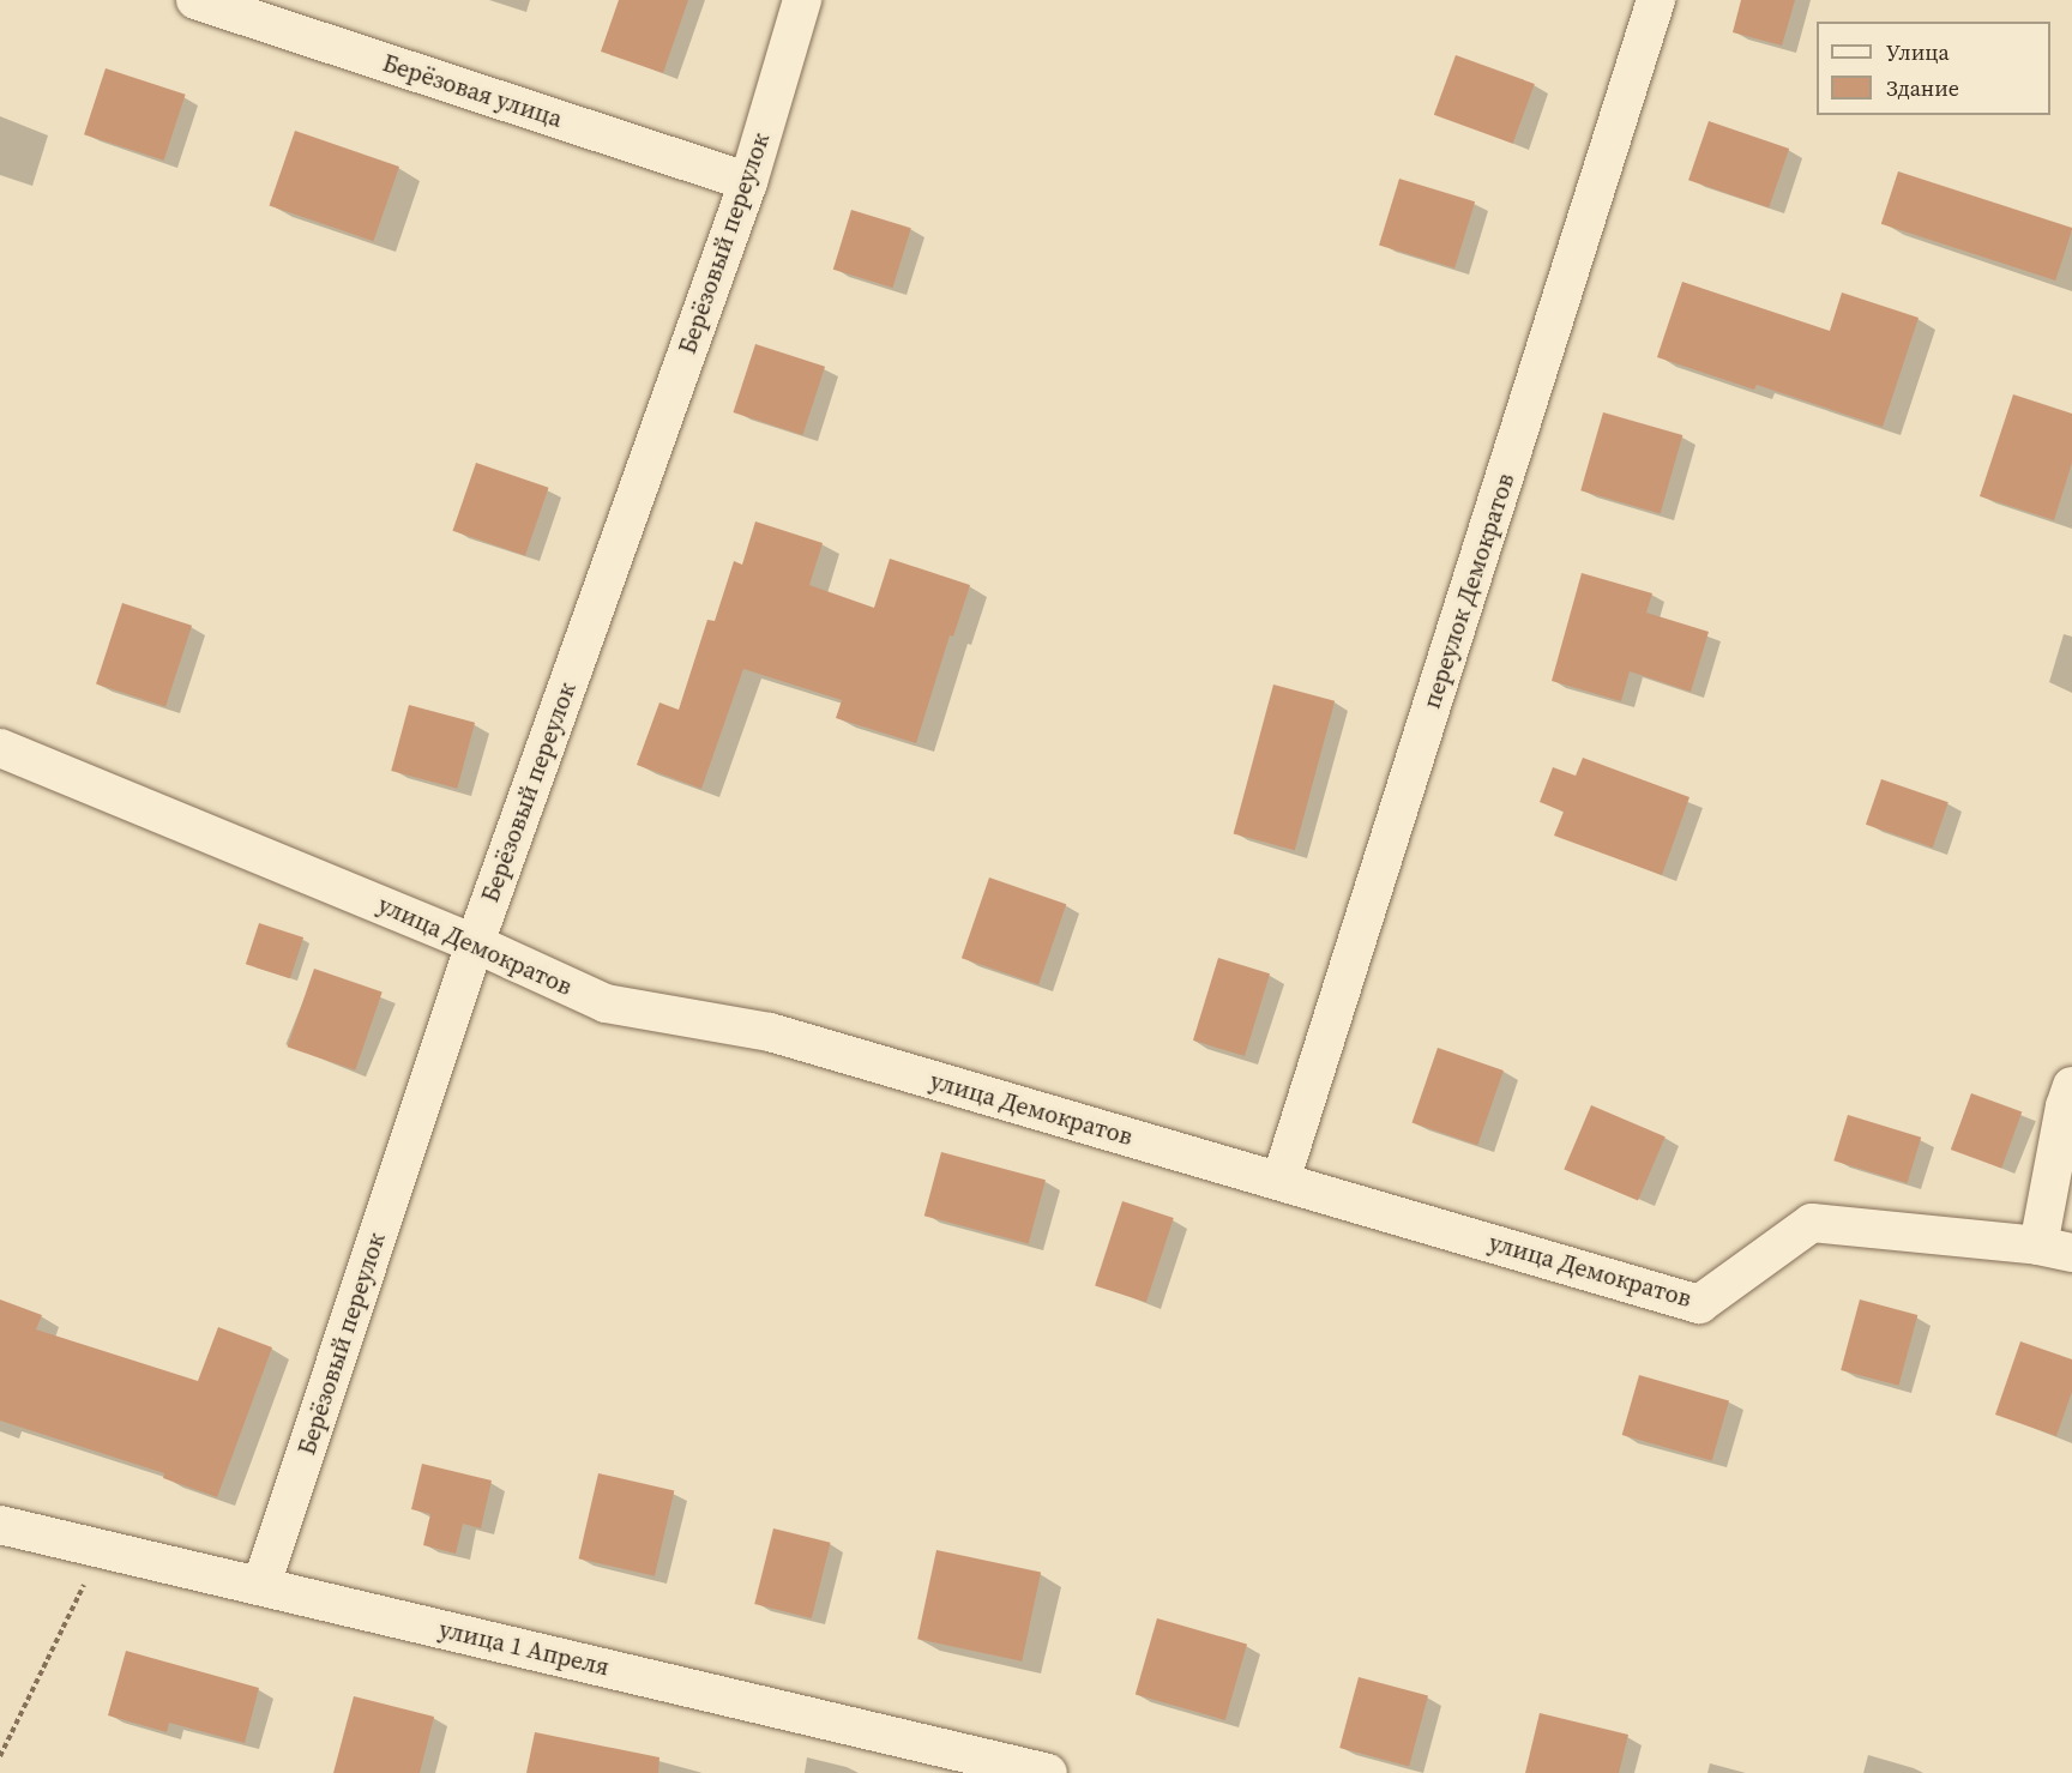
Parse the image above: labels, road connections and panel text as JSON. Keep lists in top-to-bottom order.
{
  "streets": {
    "street": [
      "Берёзовая улица",
      "Берёзовый переулок",
      "переулок Демократов",
      "улица Демократов",
      "улица 1 Апреля"
    ]
  },
  "crossings": [
    ["Берёзовая улица", "Берёзовый переулок"],
    ["Берёзовый переулок", "улица Демократов"],
    ["Берёзовый переулок", "улица 1 Апреля"],
    ["переулок Демократов", "улица Демократов"]
  ],
  "legend": ["Улица", "Здание"]
}
